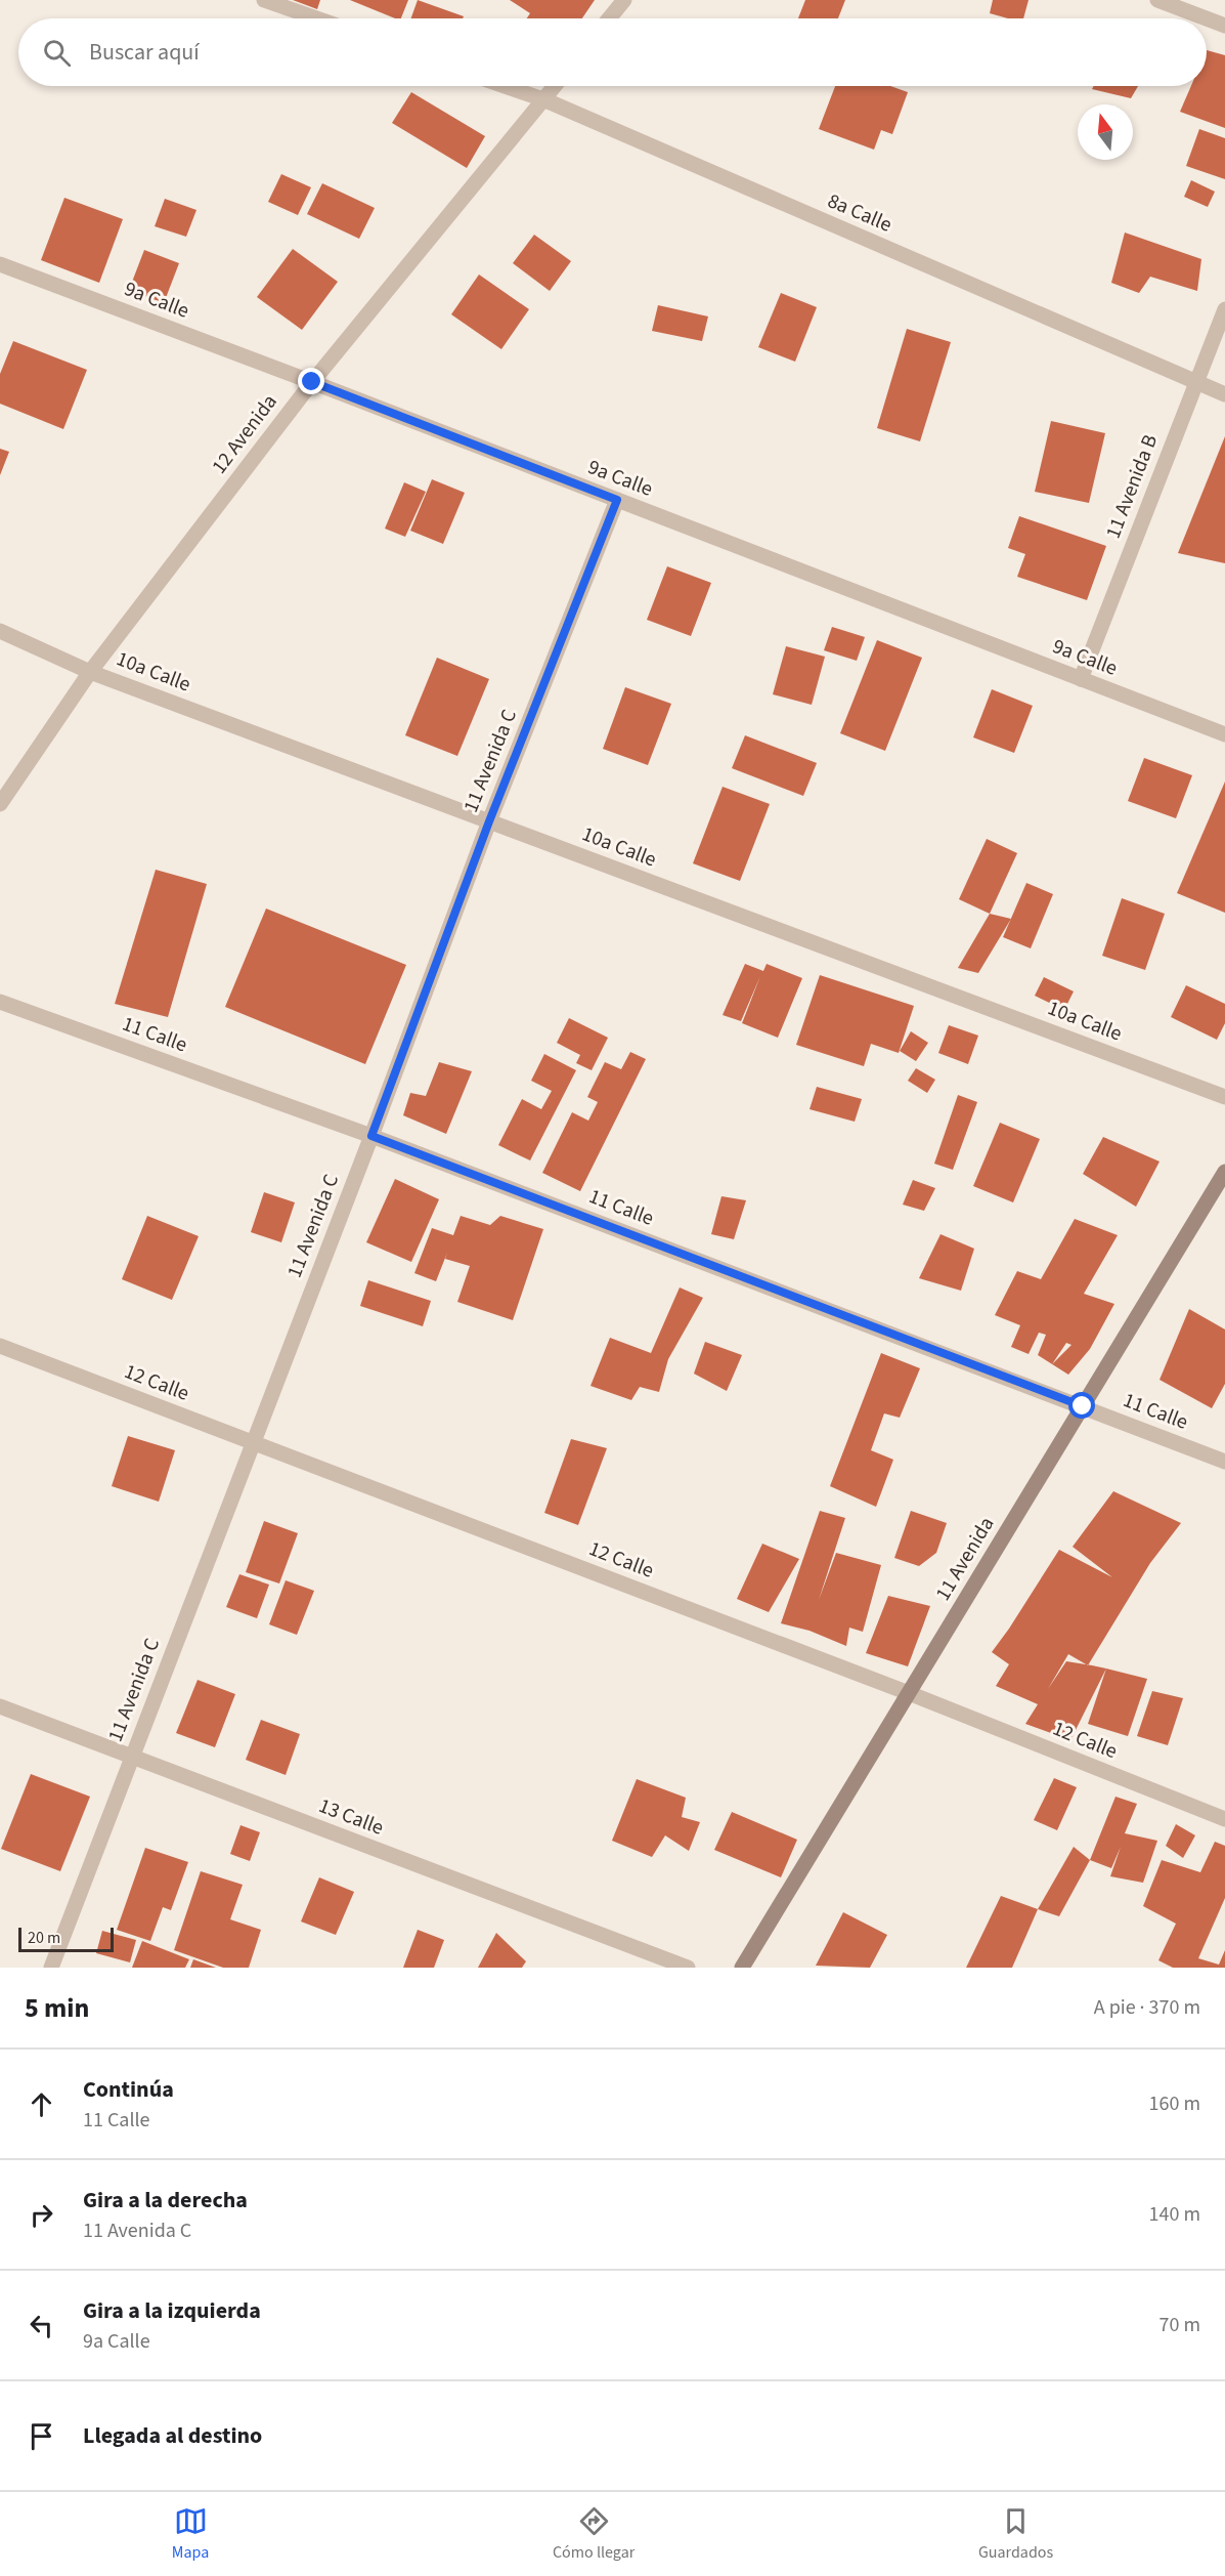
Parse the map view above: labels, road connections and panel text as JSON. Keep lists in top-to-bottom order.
{
  "streets": {
    "street": [
      "8a Calle",
      "9a Calle",
      "12 Avenida",
      "11 Avenida B",
      "10a Calle",
      "11 Avenida C",
      "11 Calle",
      "12 Calle",
      "11 Avenida",
      "13 Calle"
    ]
  },
  "crossings": [
    ["8a Calle", "12 Avenida"],
    ["8a Calle", "11 Avenida B"],
    ["9a Calle", "12 Avenida"],
    ["9a Calle", "11 Avenida B"],
    ["9a Calle", "11 Avenida C"],
    ["12 Avenida", "10a Calle"],
    ["10a Calle", "11 Avenida C"],
    ["11 Avenida C", "11 Calle"],
    ["11 Avenida C", "12 Calle"],
    ["11 Avenida C", "13 Calle"],
    ["11 Calle", "11 Avenida"],
    ["12 Calle", "11 Avenida"]
  ],
  "scale_bar": "20 m",
  "north": "top",
  "page": {
    "search": "Buscar aquí",
    "scale": "20 m",
    "heading": ["5 min", "A pie · 370 m"],
    "list": [
      ["Continúa", "11 Calle", "160 m"],
      ["Gira a la derecha", "11 Avenida C", "140 m"],
      ["Gira a la izquierda", "9a Calle", "70 m"],
      "Llegada al destino"
    ],
    "nav": ["Mapa", "Cómo llegar", "Guardados"]
  }
}
